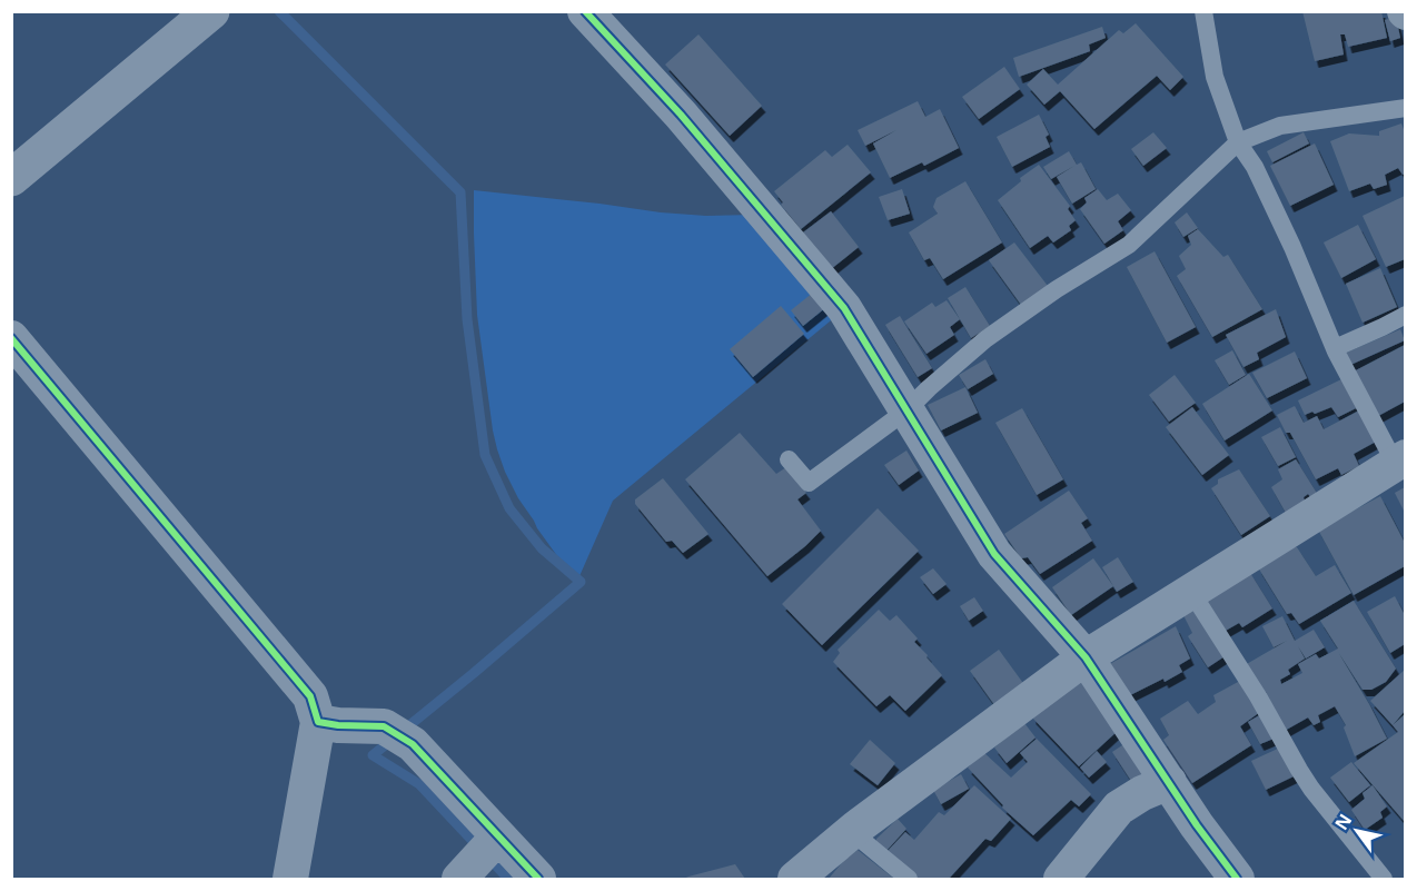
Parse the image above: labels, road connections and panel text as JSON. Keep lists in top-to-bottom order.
{
  "north": "top left"
}
